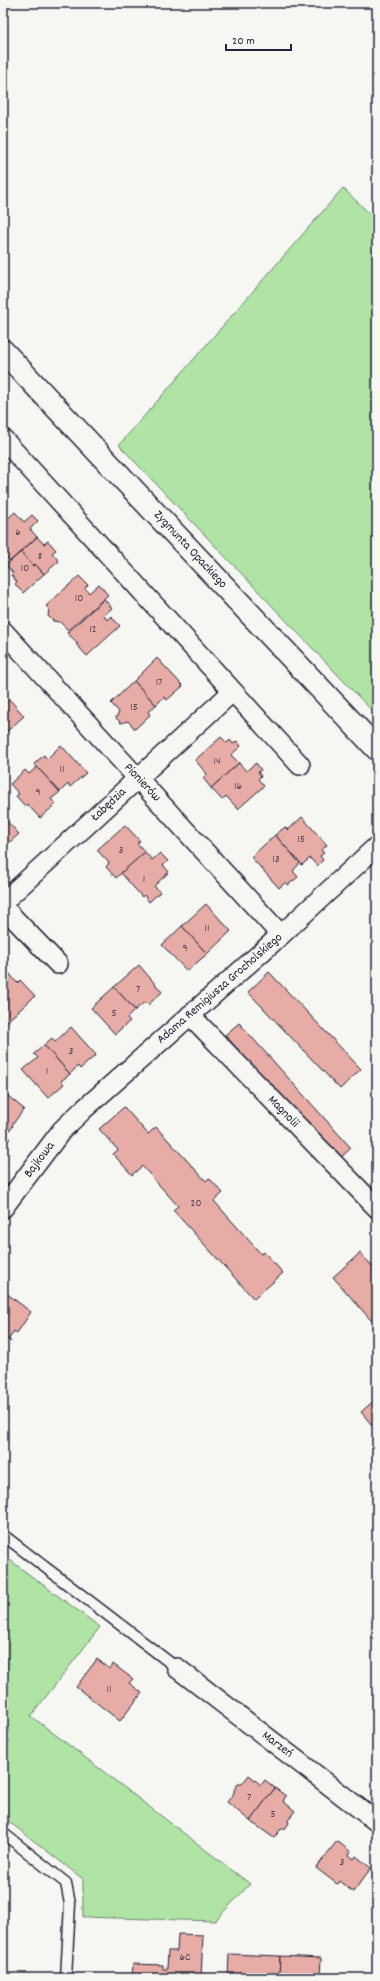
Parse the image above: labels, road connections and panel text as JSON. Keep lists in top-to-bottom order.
{
  "streets": {
    "street": [
      "Zygmunta Opackiego",
      "Pionierów",
      "Łabędzia",
      "Adama Remigiusza Grocholskiego",
      "Magnolii",
      "Bajkowa",
      "Marzeń"
    ]
  },
  "crossings": [
    ["Pionierów", "Łabędzia"],
    ["Pionierów", "Adama Remigiusza Grocholskiego"],
    ["Adama Remigiusza Grocholskiego", "Magnolii"],
    ["Adama Remigiusza Grocholskiego", "Bajkowa"]
  ],
  "house_numbers": [
    "6",
    "8",
    "10",
    "10",
    "12",
    "17",
    "15",
    "14",
    "11",
    "16",
    "9",
    "15",
    "3",
    "13",
    "1",
    "11",
    "9",
    "7",
    "5",
    "3",
    "1",
    "20",
    "11",
    "7",
    "5",
    "3",
    "6C"
  ],
  "scale_bar": "20 m"
}
